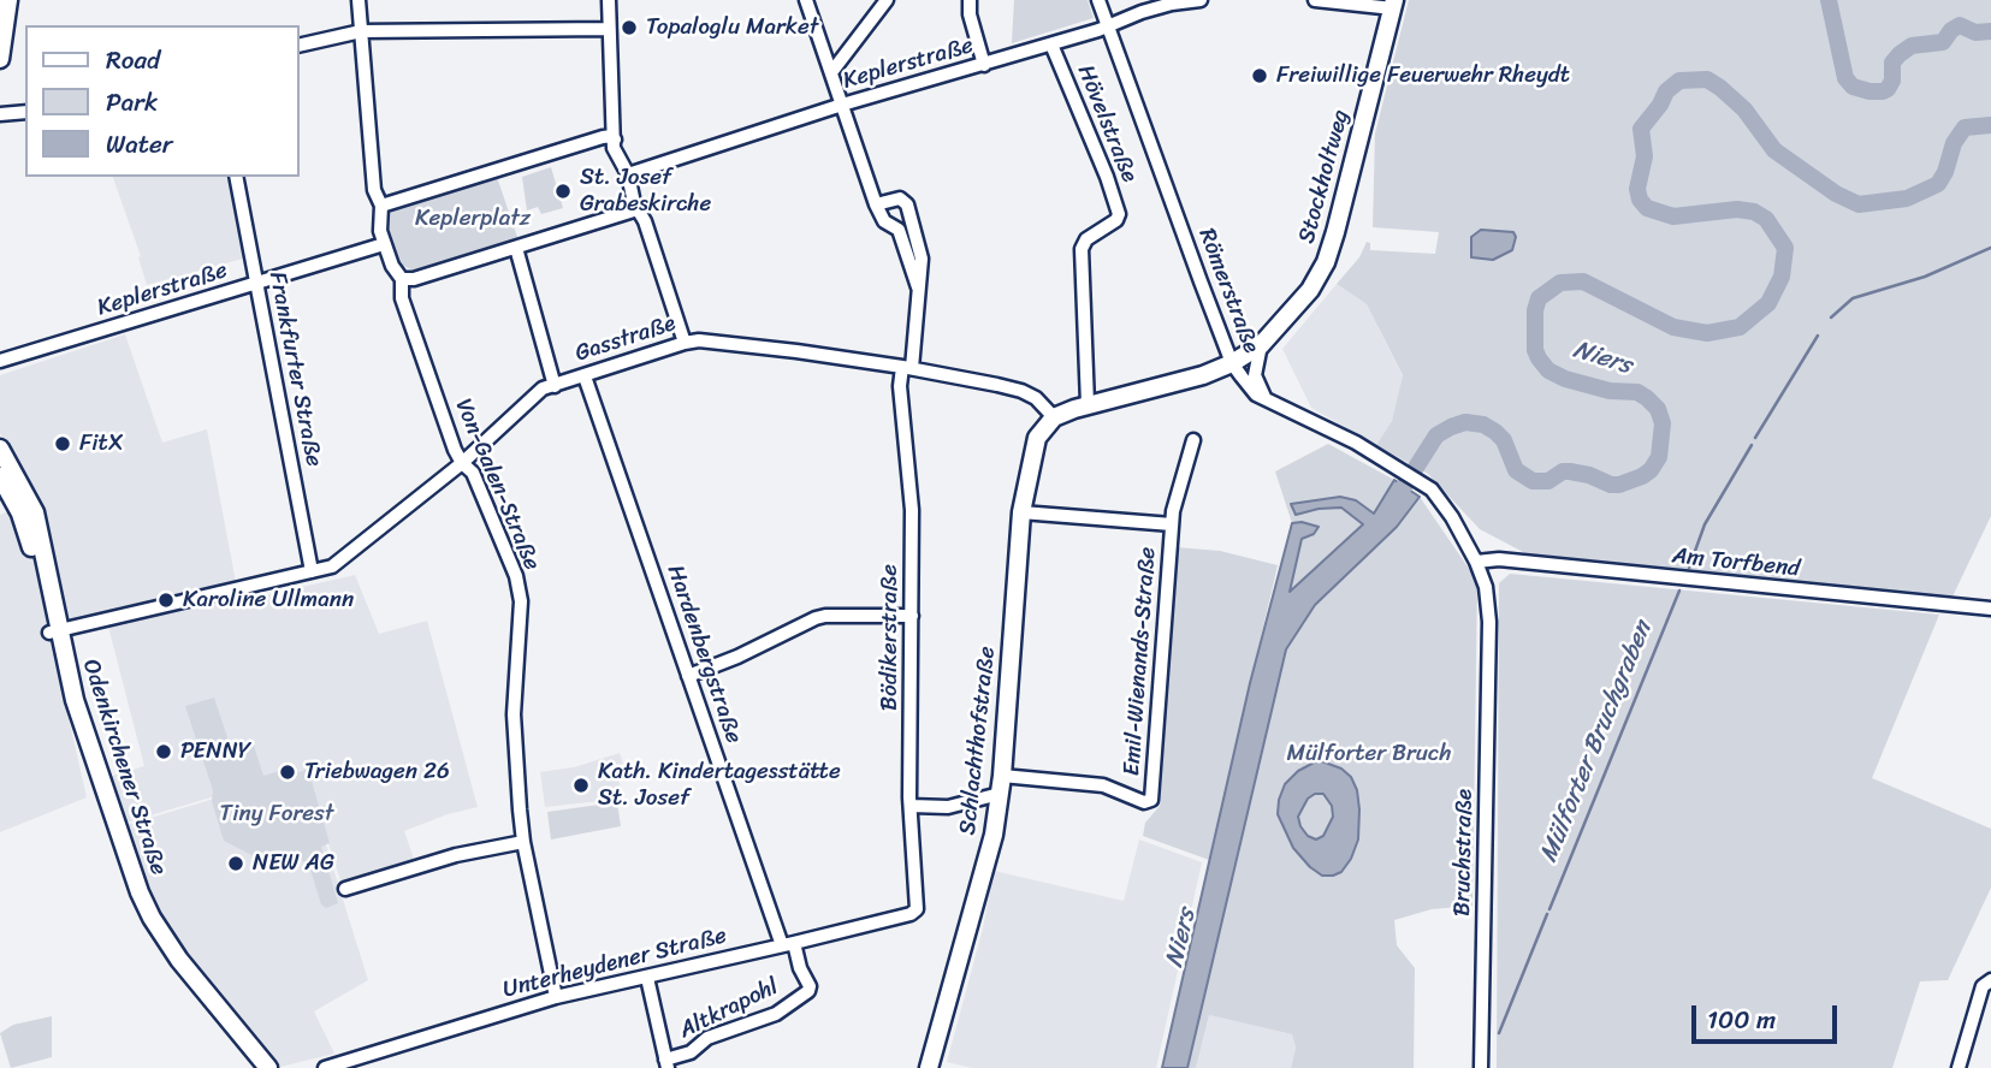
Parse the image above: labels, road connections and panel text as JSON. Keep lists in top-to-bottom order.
{
  "streets": {
    "main road": ["Stockholtweg", "Schlachthofstraße", "Odenkirchener Straße"],
    "street": [
      "Keplerstraße",
      "Hövelstraße",
      "Römerstraße",
      "Gasstraße",
      "Frankfurter Straße",
      "Von-Galen-Straße",
      "Am Torfbend",
      "Bödikerstraße",
      "Hardenbergstraße",
      "Emil-Wienands-Straße",
      "Bruchstraße",
      "Unterheydener Straße",
      "Altkrapohl"
    ]
  },
  "crossings": [
    ["Keplerstraße", "Hövelstraße"],
    ["Keplerstraße", "Römerstraße"],
    ["Keplerstraße", "Frankfurter Straße"],
    ["Keplerstraße", "Von-Galen-Straße"],
    ["Römerstraße", "Am Torfbend"],
    ["Römerstraße", "Bruchstraße"],
    ["Gasstraße", "Frankfurter Straße"],
    ["Gasstraße", "Von-Galen-Straße"],
    ["Gasstraße", "Bödikerstraße"],
    ["Gasstraße", "Hardenbergstraße"],
    ["Gasstraße", "Schlachthofstraße"],
    ["Gasstraße", "Odenkirchener Straße"],
    ["Von-Galen-Straße", "Unterheydener Straße"],
    ["Bödikerstraße", "Emil-Wienands-Straße"],
    ["Bödikerstraße", "Unterheydener Straße"],
    ["Hardenbergstraße", "Unterheydener Straße"],
    ["Hardenbergstraße", "Altkrapohl"],
    ["Emil-Wienands-Straße", "Schlachthofstraße"],
    ["Unterheydener Straße", "Altkrapohl"]
  ],
  "water": ["Niers", "Mülforter Bruchgraben"],
  "parks": ["Keplerplatz", "Mülforter Bruch", "Tiny Forest"],
  "places": [
    "Topaloglu Market",
    "Freiwillige Feuerwehr Rheydt",
    "St. Josef Grabeskirche",
    "FitX",
    "Karoline Ullmann",
    "PENNY",
    "Triebwagen 26",
    "Kath. Kindertagesstätte St. Josef",
    "NEW AG"
  ],
  "legend": ["Road", "Park", "Water"],
  "scale_bar": "100 m"
}
